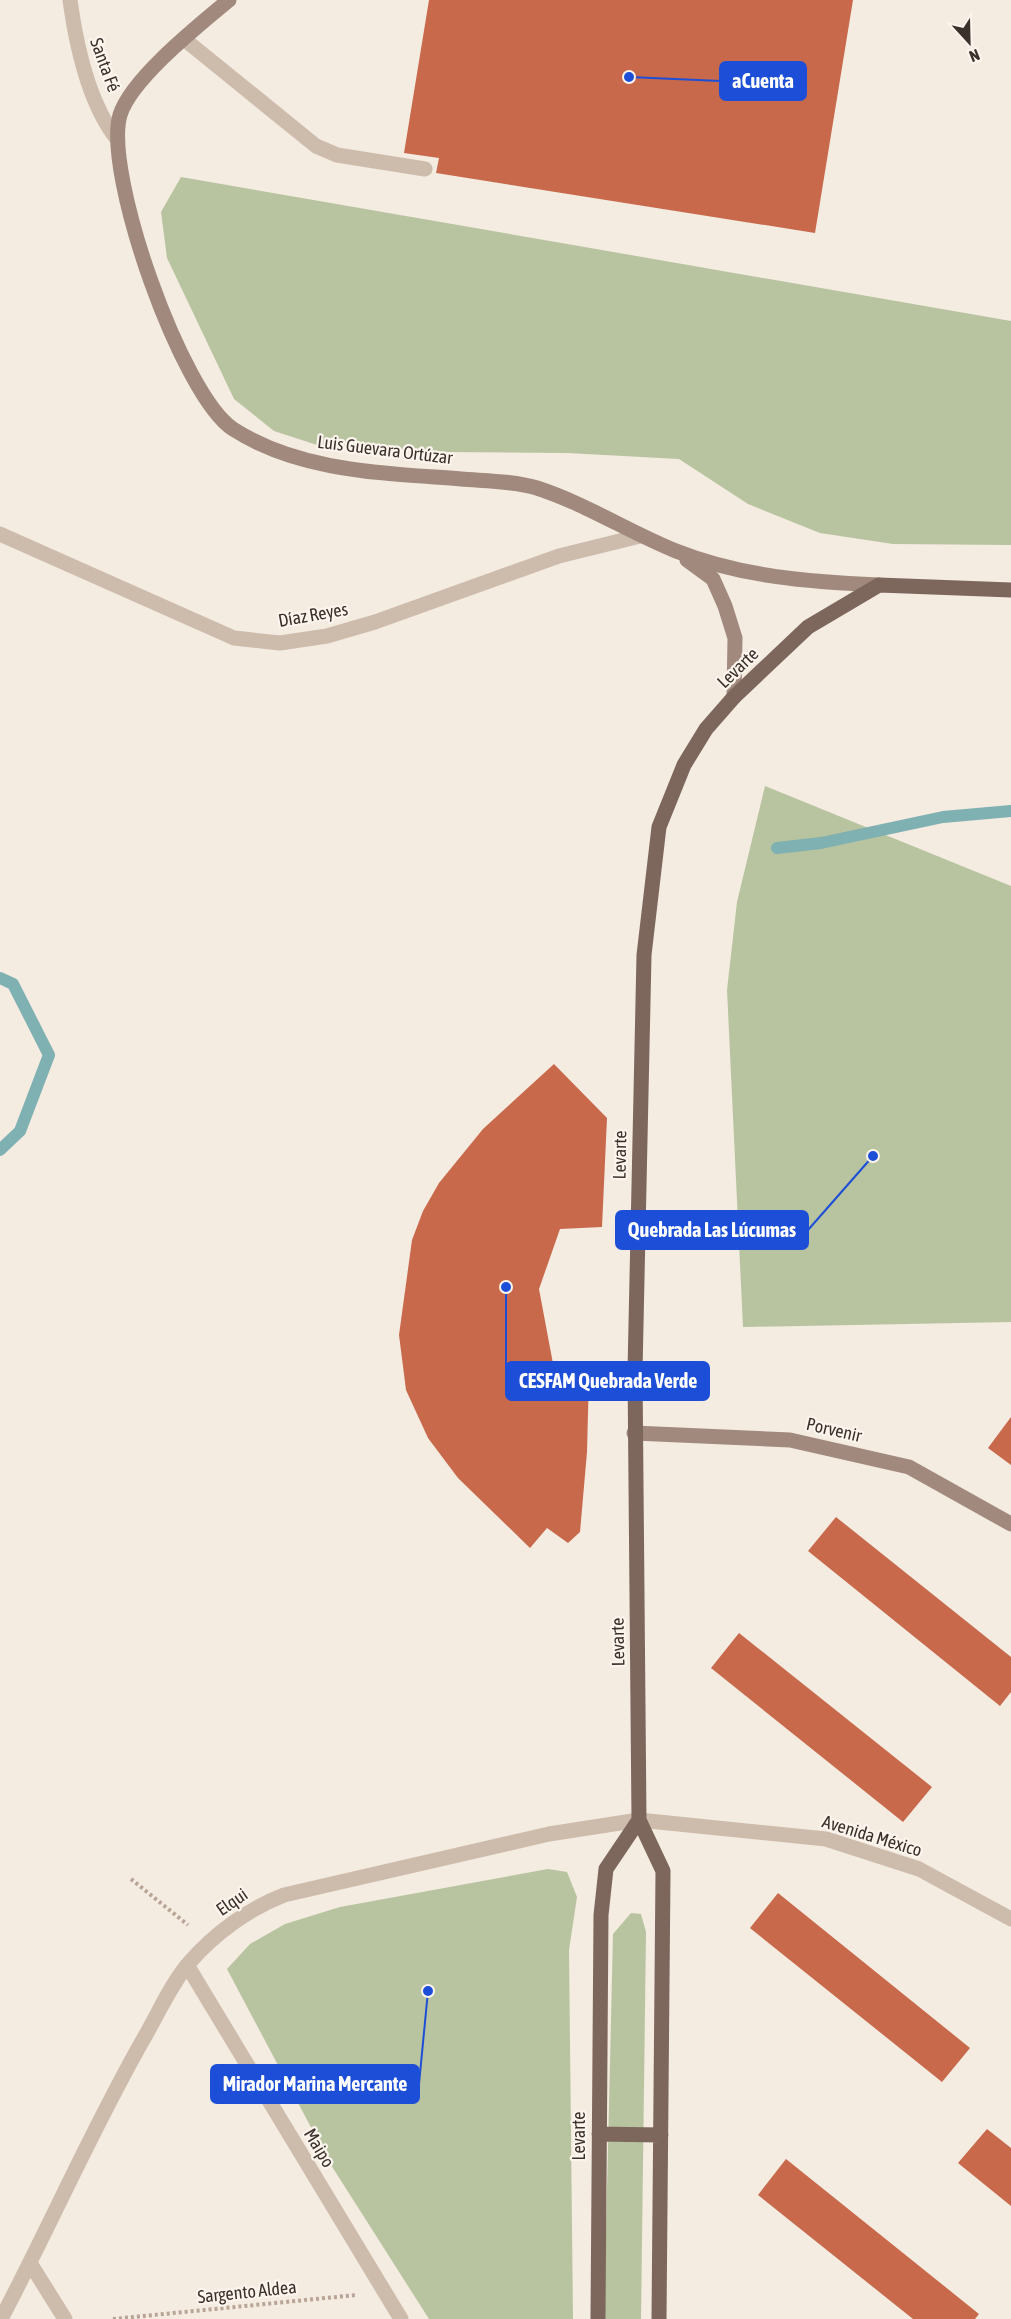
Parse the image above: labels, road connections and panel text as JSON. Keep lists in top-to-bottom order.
{
  "streets": {
    "main road": ["Levarte"],
    "street": [
      "Santa Fé",
      "Luis Guevara Ortúzar",
      "Díaz Reyes",
      "Porvenir",
      "Avenida México",
      "Elqui",
      "Maipo"
    ],
    "path": ["Sargento Aldea"]
  },
  "crossings": [
    ["Santa Fé", "Luis Guevara Ortúzar"],
    ["Luis Guevara Ortúzar", "Díaz Reyes"],
    ["Luis Guevara Ortúzar", "Levarte"],
    ["Levarte", "Porvenir"],
    ["Levarte", "Avenida México"],
    ["Levarte", "Elqui"],
    ["Avenida México", "Elqui"],
    ["Elqui", "Maipo"],
    ["Maipo", "Sargento Aldea"]
  ],
  "places": [
    "aCuenta",
    "Quebrada Las Lúcumas",
    "CESFAM Quebrada Verde",
    "Mirador Marina Mercante"
  ],
  "north": "bottom"
}
